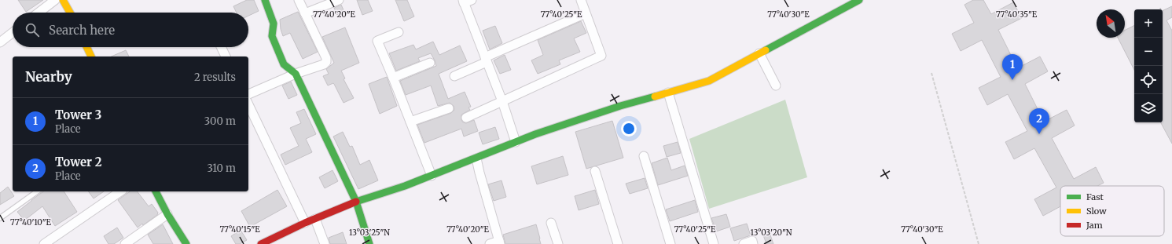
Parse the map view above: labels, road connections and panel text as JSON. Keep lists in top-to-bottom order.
{
  "legend": ["Fast", "Slow", "Jam"],
  "north": "top left",
  "page": {
    "map_buttons": ["+", "−"],
    "search": "Search here",
    "pins": ["1", "2"],
    "heading": ["Nearby", "2 results"],
    "list": [
      {
        "mark": "1",
        "name": "Tower 3",
        "note": "Place",
        "value": "300 m"
      },
      {
        "mark": "2",
        "name": "Tower 2",
        "note": "Place",
        "value": "310 m"
      }
    ]
  },
  "coordinates": [
    "77°40'20\"E",
    "77°40'25\"E",
    "77°40'30\"E",
    "77°40'35\"E",
    "77°40'10\"E",
    "77°40'15\"E",
    "13°03'25\"N",
    "13°03'20\"N"
  ]
}
